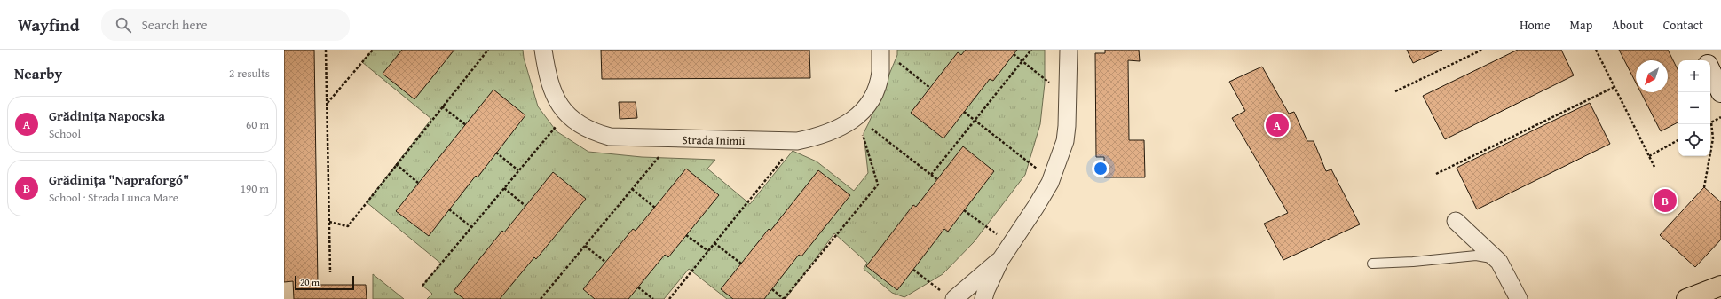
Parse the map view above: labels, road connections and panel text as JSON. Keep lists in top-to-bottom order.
{
  "streets": {
    "street": ["Strada Inimii"]
  },
  "scale_bar": "20 m",
  "north": "bottom left",
  "page": {
    "header": "Wayfind",
    "search": "Search here",
    "nav": [
      "Home",
      "Map",
      "About",
      "Contact"
    ],
    "heading": ["Nearby", "2 results"],
    "map_buttons": ["+", "−"],
    "list": [
      {
        "mark": "A",
        "name": "Grădiniţa Napocska",
        "note": "School",
        "value": "60 m"
      },
      {
        "mark": "B",
        "name": "Grădinița \"Napraforgó\"",
        "note": "School · Strada Lunca Mare",
        "value": "190 m"
      }
    ],
    "pins": ["A", "B"],
    "scale": "20 m"
  }
}
